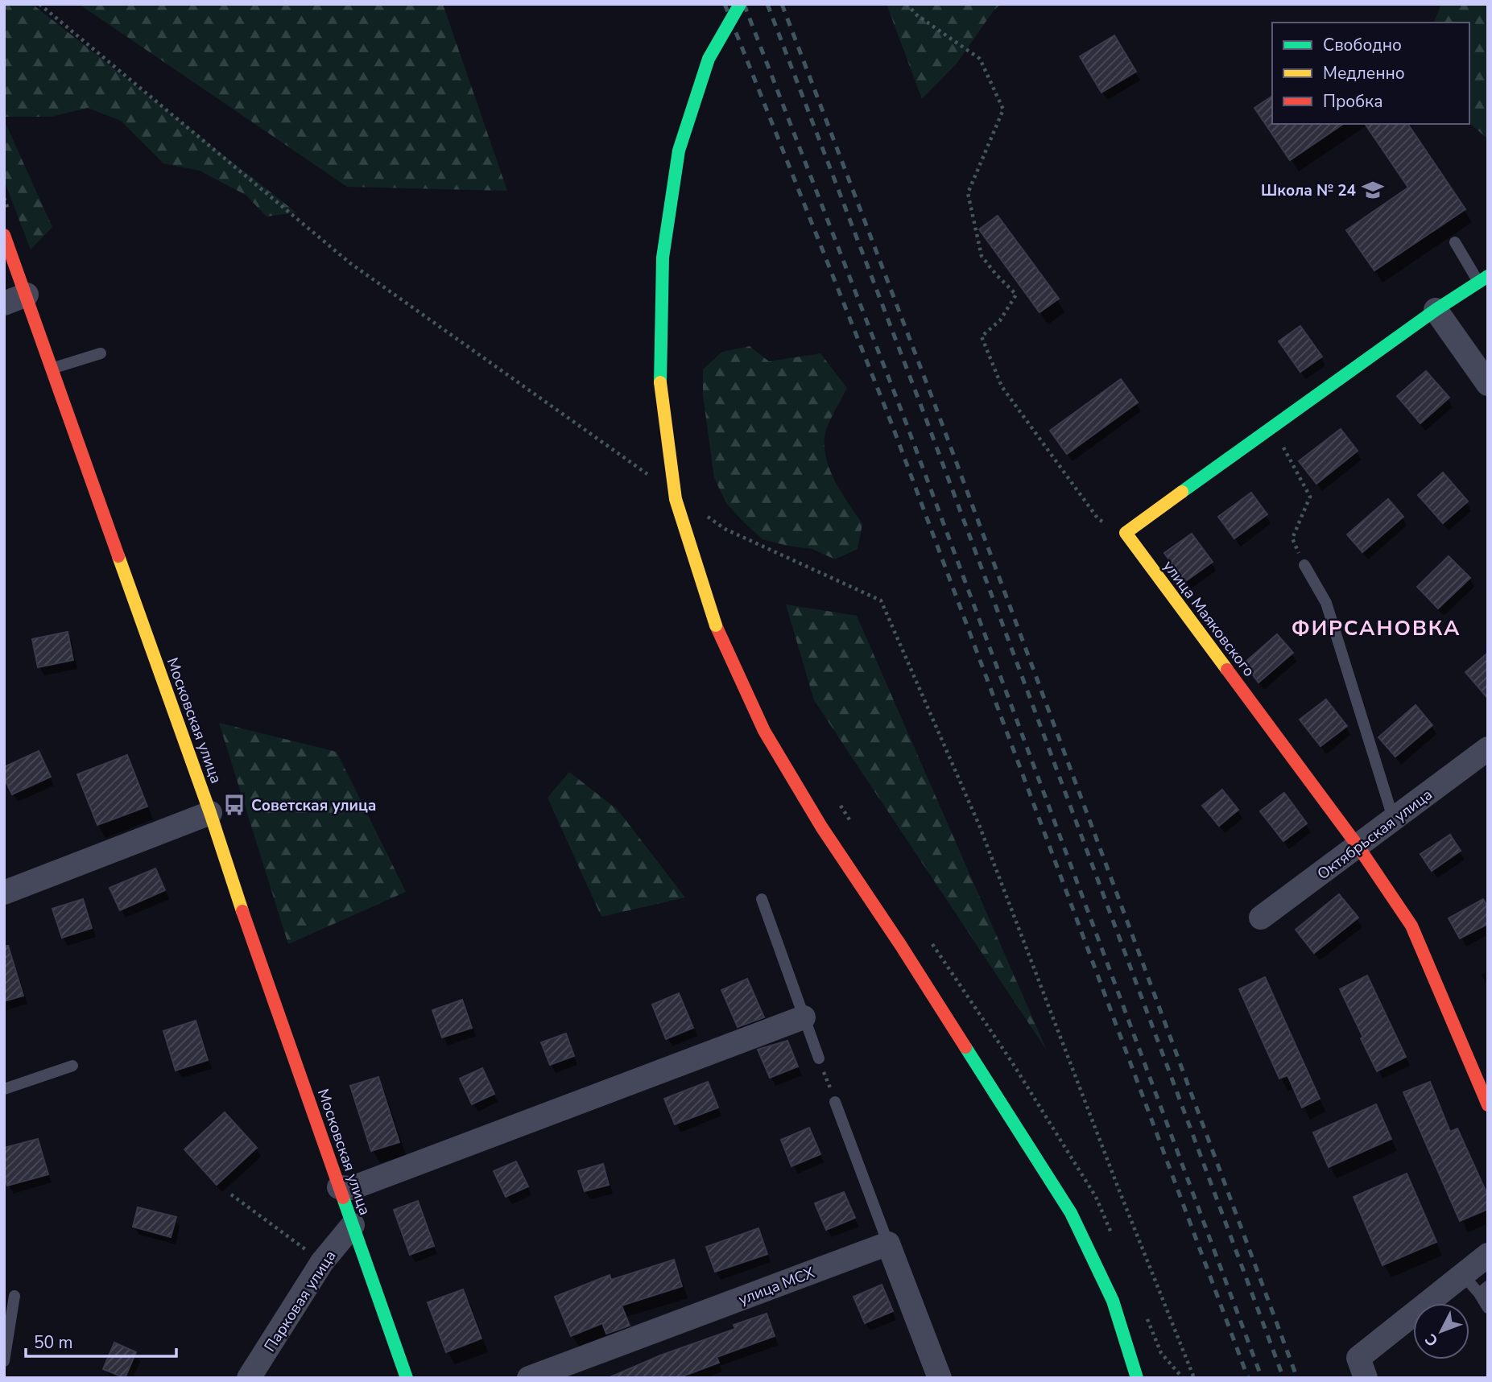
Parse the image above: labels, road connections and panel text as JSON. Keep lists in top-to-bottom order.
{
  "streets": {
    "street": [
      "улица Маяковского",
      "Московская улица",
      "Октябрьская улица",
      "улица МСХ",
      "Парковая улица"
    ]
  },
  "crossings": [
    ["улица Маяковского", "Октябрьская улица"],
    ["Московская улица", "Парковая улица"]
  ],
  "districts": ["ФИРСАНОВКА"],
  "places": {
    "school or university": ["Школа № 24"],
    "bus stop": ["Советская улица"]
  },
  "legend": ["Свободно", "Медленно", "Пробка"],
  "scale_bar": "50 m",
  "north": "bottom left"
}
